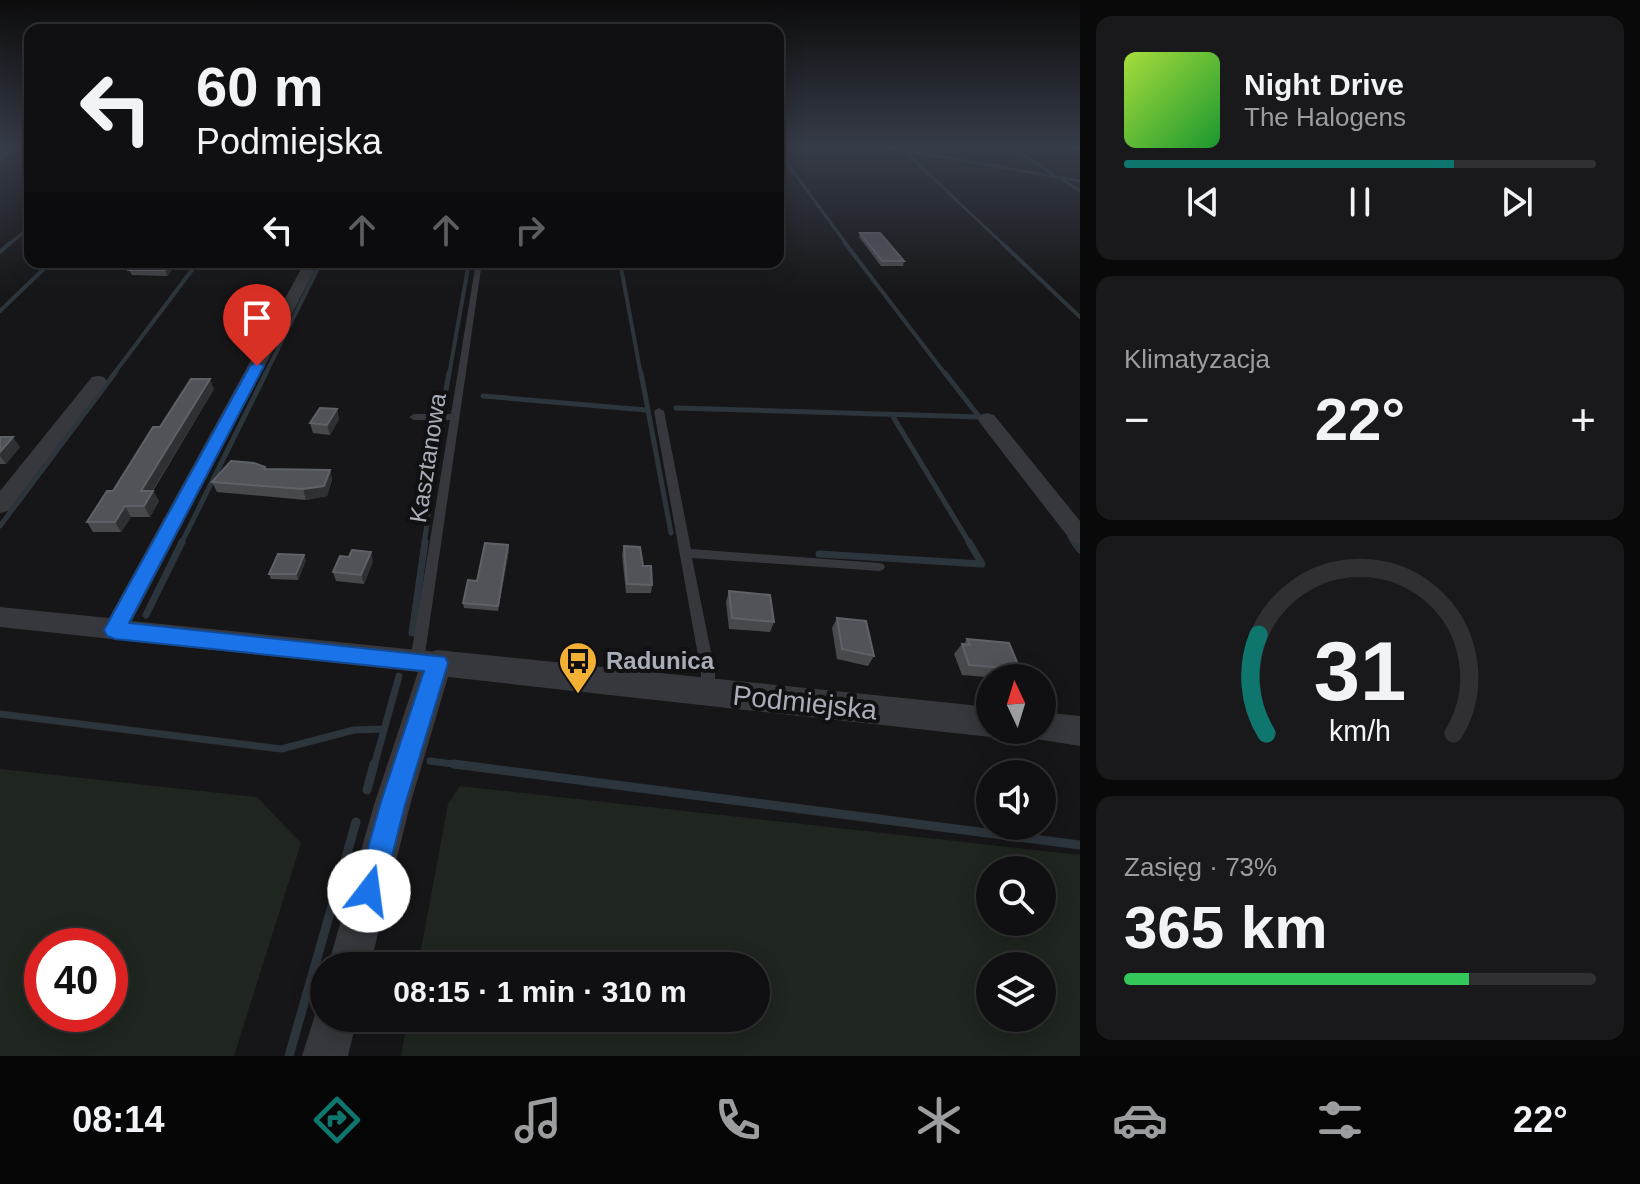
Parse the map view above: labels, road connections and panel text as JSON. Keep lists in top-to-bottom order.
{
  "streets": {
    "street": ["Podmiejska"],
    "lane": ["Kasztanowa"]
  },
  "crossings": [
    ["Kasztanowa", "Podmiejska"]
  ],
  "places": {
    "bus stop": ["Radunica"]
  },
  "north": "top",
  "page": {
    "turn": ["60 m", "Podmiejska"],
    "song": ["Night Drive", "The Halogens"],
    "tile": [
      "Klimatyzacja",
      ["Zasięg · 73%", "365 km"]
    ],
    "heat": ["−", "22°", "+"],
    "limit": "40",
    "trip": "08:15 · 1 min · 310 m",
    "tabs": ["08:14", "22°"],
    "gauge": ["31", "km/h"]
  }
}
